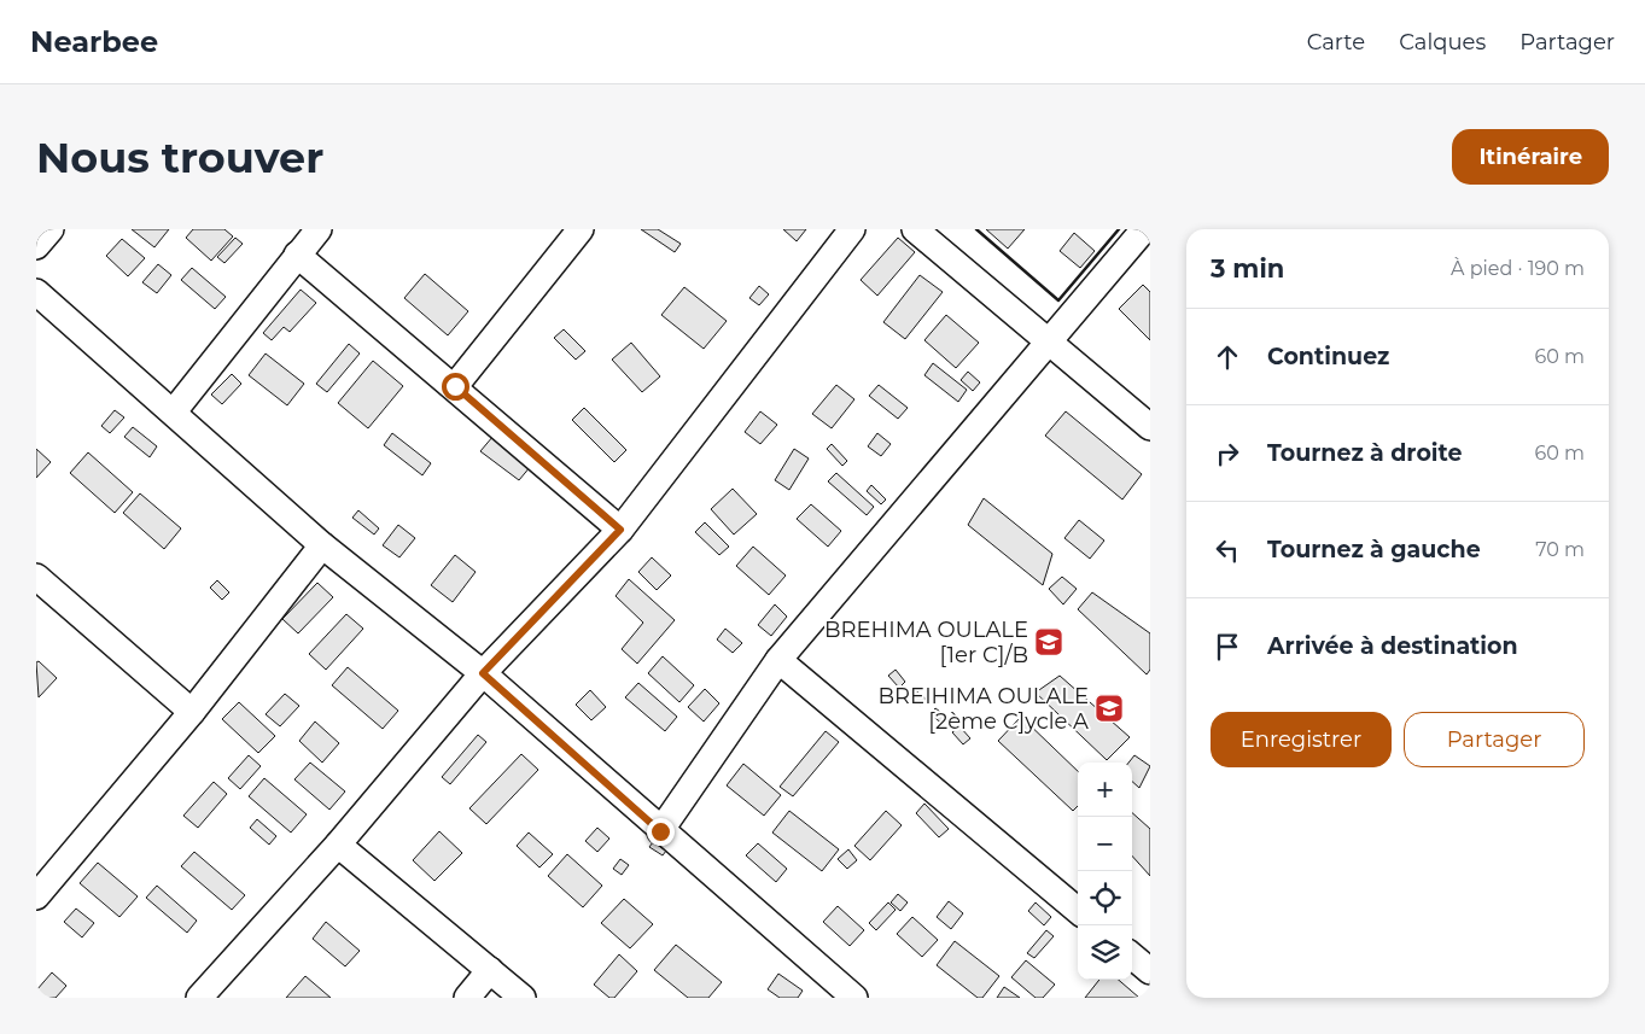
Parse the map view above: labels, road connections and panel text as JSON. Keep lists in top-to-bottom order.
{
  "places": {
    "school or university": ["BREHIMA OULALE [1er C]/B", "BREIHIMA OULALE [2ème C]ycle A"]
  },
  "page": {
    "header": "Nearbee",
    "nav": ["Carte", "Calques", "Partager"],
    "buttons": [
      "Itinéraire",
      ["Enregistrer", "Partager"]
    ],
    "title": "Nous trouver",
    "heading": ["3 min", "À pied · 190 m"],
    "list": [
      ["Continuez", "60 m"],
      ["Tournez à droite", "60 m"],
      ["Tournez à gauche", "70 m"],
      "Arrivée à destination"
    ],
    "map_buttons": ["+", "−"]
  }
}
